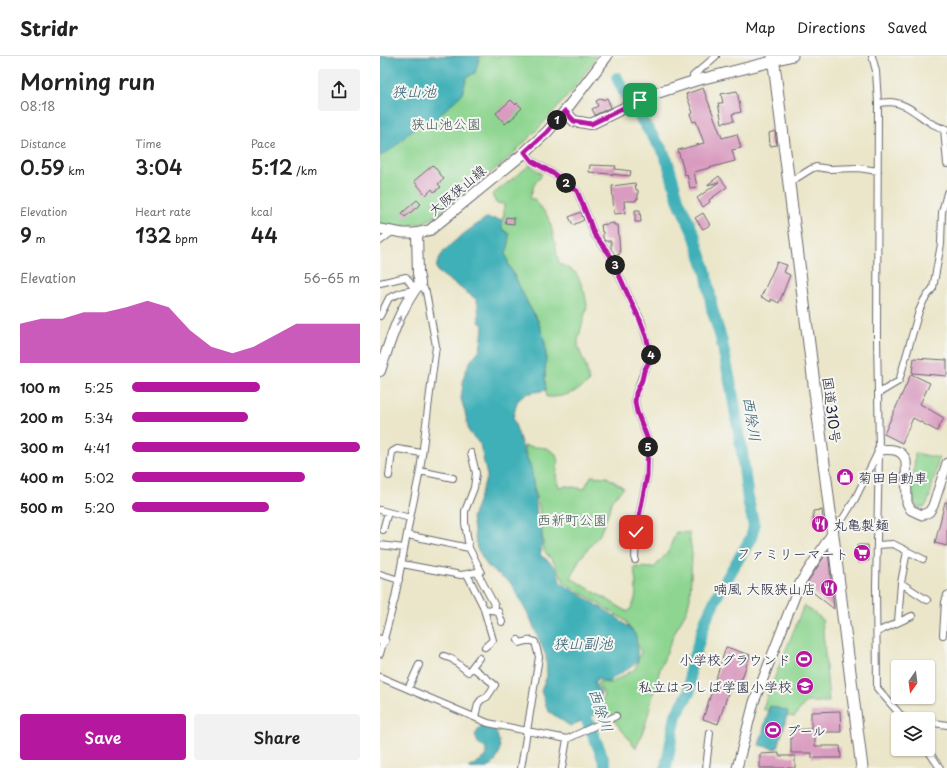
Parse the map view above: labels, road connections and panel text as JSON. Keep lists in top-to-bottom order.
{
  "streets": {
    "highway": ["国道310号"],
    "main road": ["大阪狭山線"]
  },
  "water": ["狭山池", "西除川", "狭山副池"],
  "parks": ["狭山池公園", "西新町公園"],
  "places": {
    "shop": ["菊田自動車"],
    "restaurant": ["丸亀製麺", "喃風 大阪狭山店"],
    "supermarket": ["ファミリーマート"],
    "sports": ["小学校グラウンド", "プール"],
    "school or university": ["私立はつしば学園小学校"]
  },
  "north": "bottom",
  "page": {
    "header": "Stridr",
    "nav": ["Map", "Directions", "Saved"],
    "heading": ["Morning run", "08:18"],
    "pins": [
      "1",
      "2",
      "3",
      "4",
      "5"
    ],
    "stats": [
      ["Distance", "0.59 km"],
      ["Time", "3:04"],
      ["Pace", "5:12 /km"],
      ["Elevation", "9 m"],
      ["Heart rate", "132 bpm"],
      ["kcal", "44"]
    ],
    "chart": ["Elevation", "56–65 m"],
    "list": [
      {
        "name": "100 m",
        "note": "5:25"
      },
      {
        "name": "200 m",
        "note": "5:34"
      },
      {
        "name": "300 m",
        "note": "4:41"
      },
      {
        "name": "400 m",
        "note": "5:02"
      },
      {
        "name": "500 m",
        "note": "5:20"
      }
    ],
    "buttons": ["Save", "Share"]
  }
}
